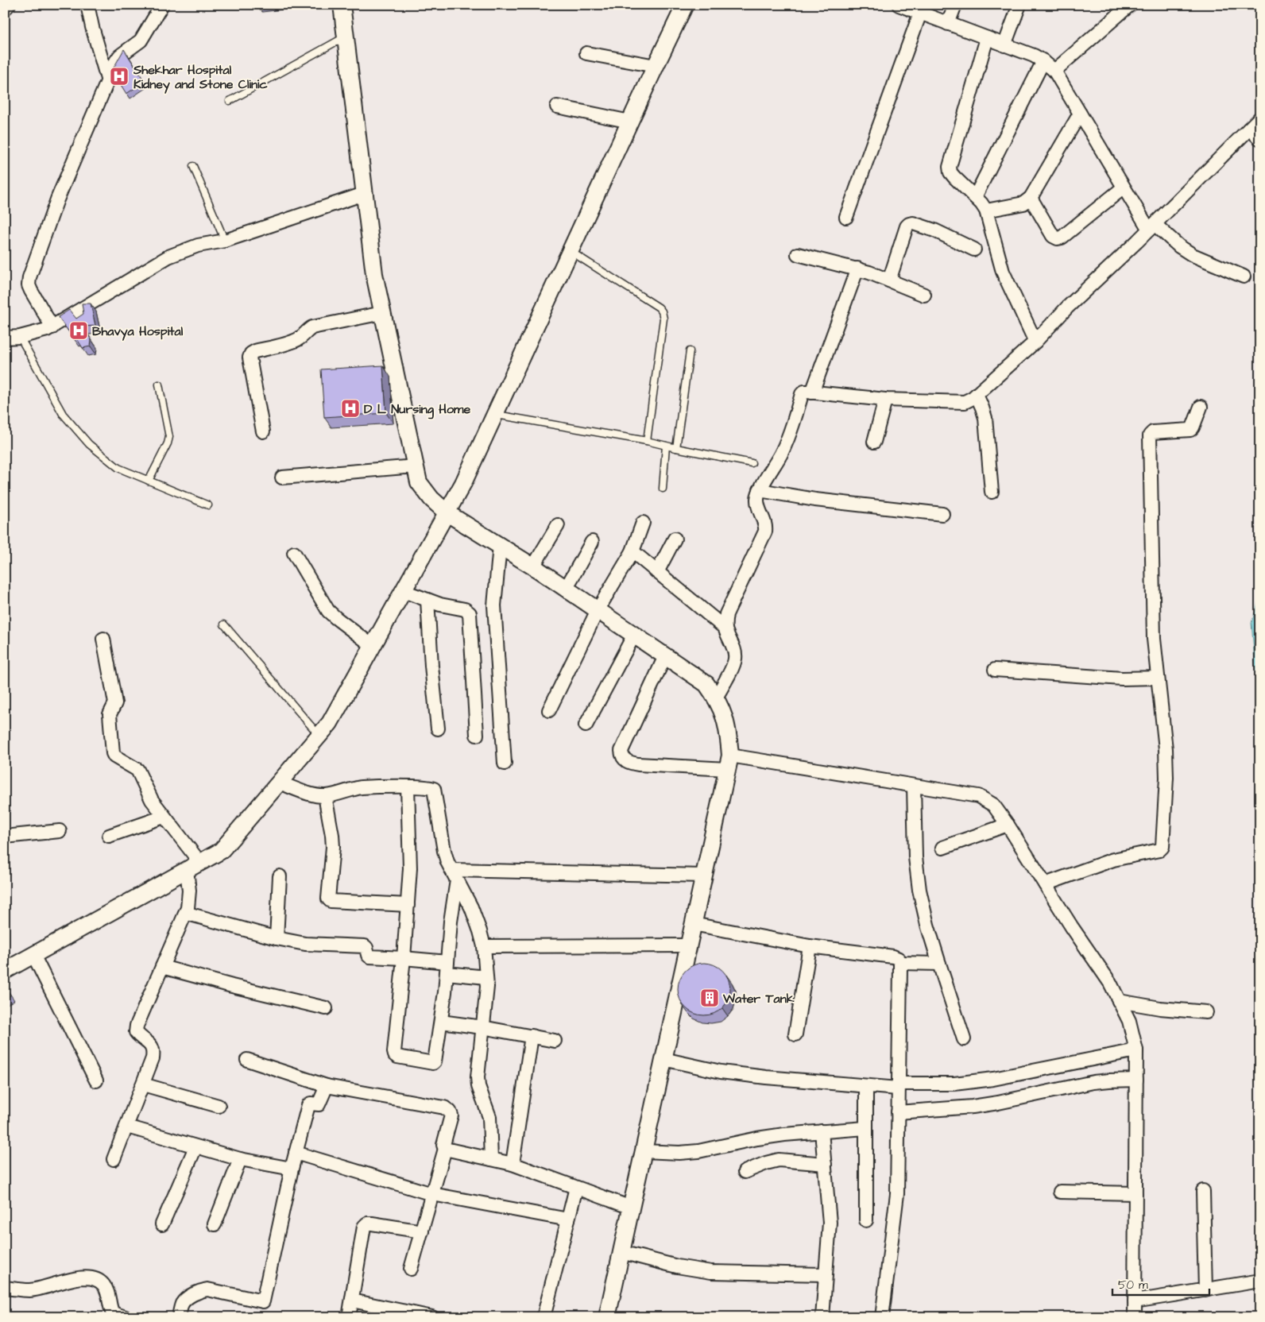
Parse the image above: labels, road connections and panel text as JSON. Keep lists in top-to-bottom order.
{
  "places": {
    "hospital": ["Shekhar Hospital Kidney and Stone Clinic", "Bhavya Hospital", "D L Nursing Home"],
    "building": ["Water Tank"]
  },
  "scale_bar": "50 m"
}
